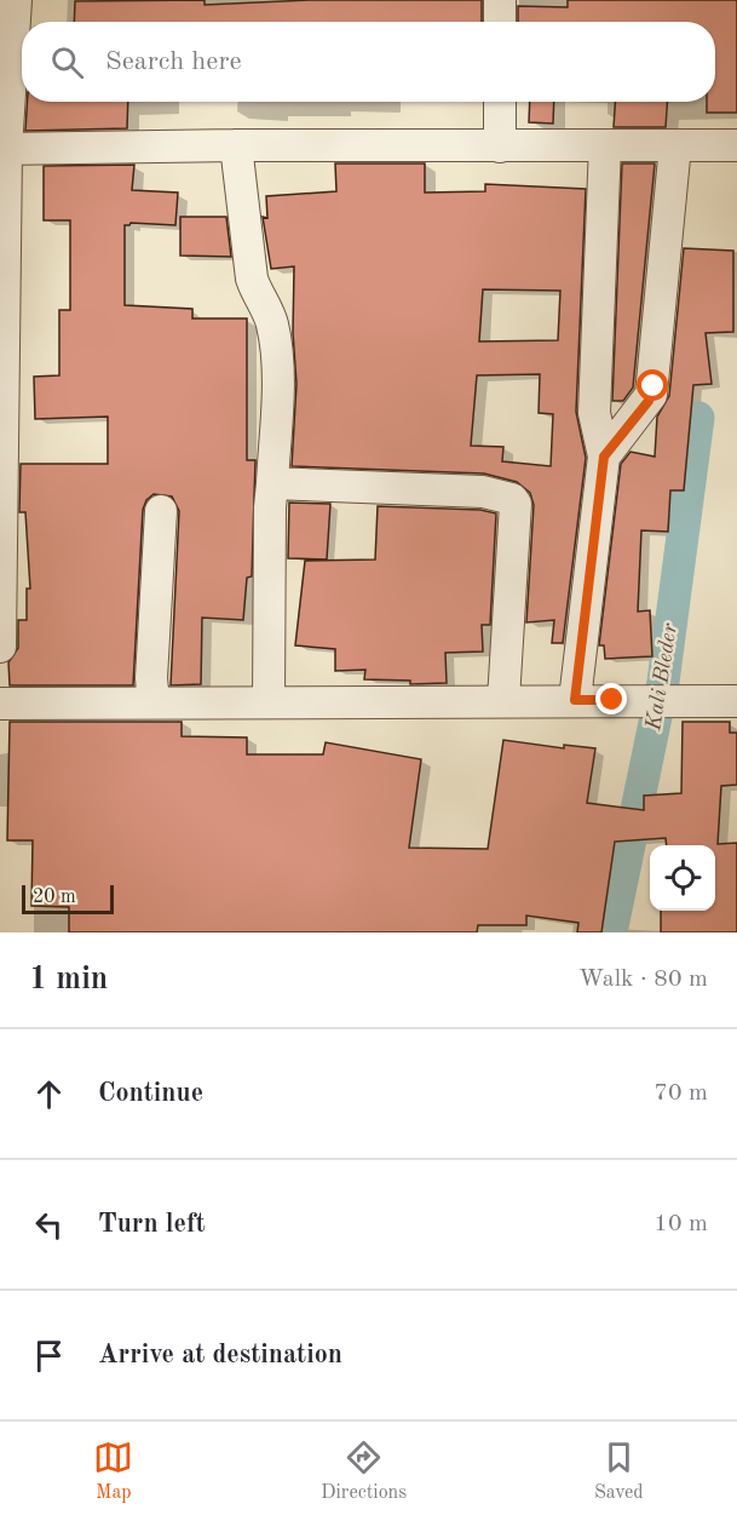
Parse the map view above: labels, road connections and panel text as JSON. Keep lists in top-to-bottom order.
{
  "water": ["Kali Bleder"],
  "scale_bar": "20 m",
  "page": {
    "search": "Search here",
    "scale": "20 m",
    "heading": ["1 min", "Walk · 80 m"],
    "list": [
      ["Continue", "70 m"],
      ["Turn left", "10 m"],
      "Arrive at destination"
    ],
    "nav": ["Map", "Directions", "Saved"]
  }
}
